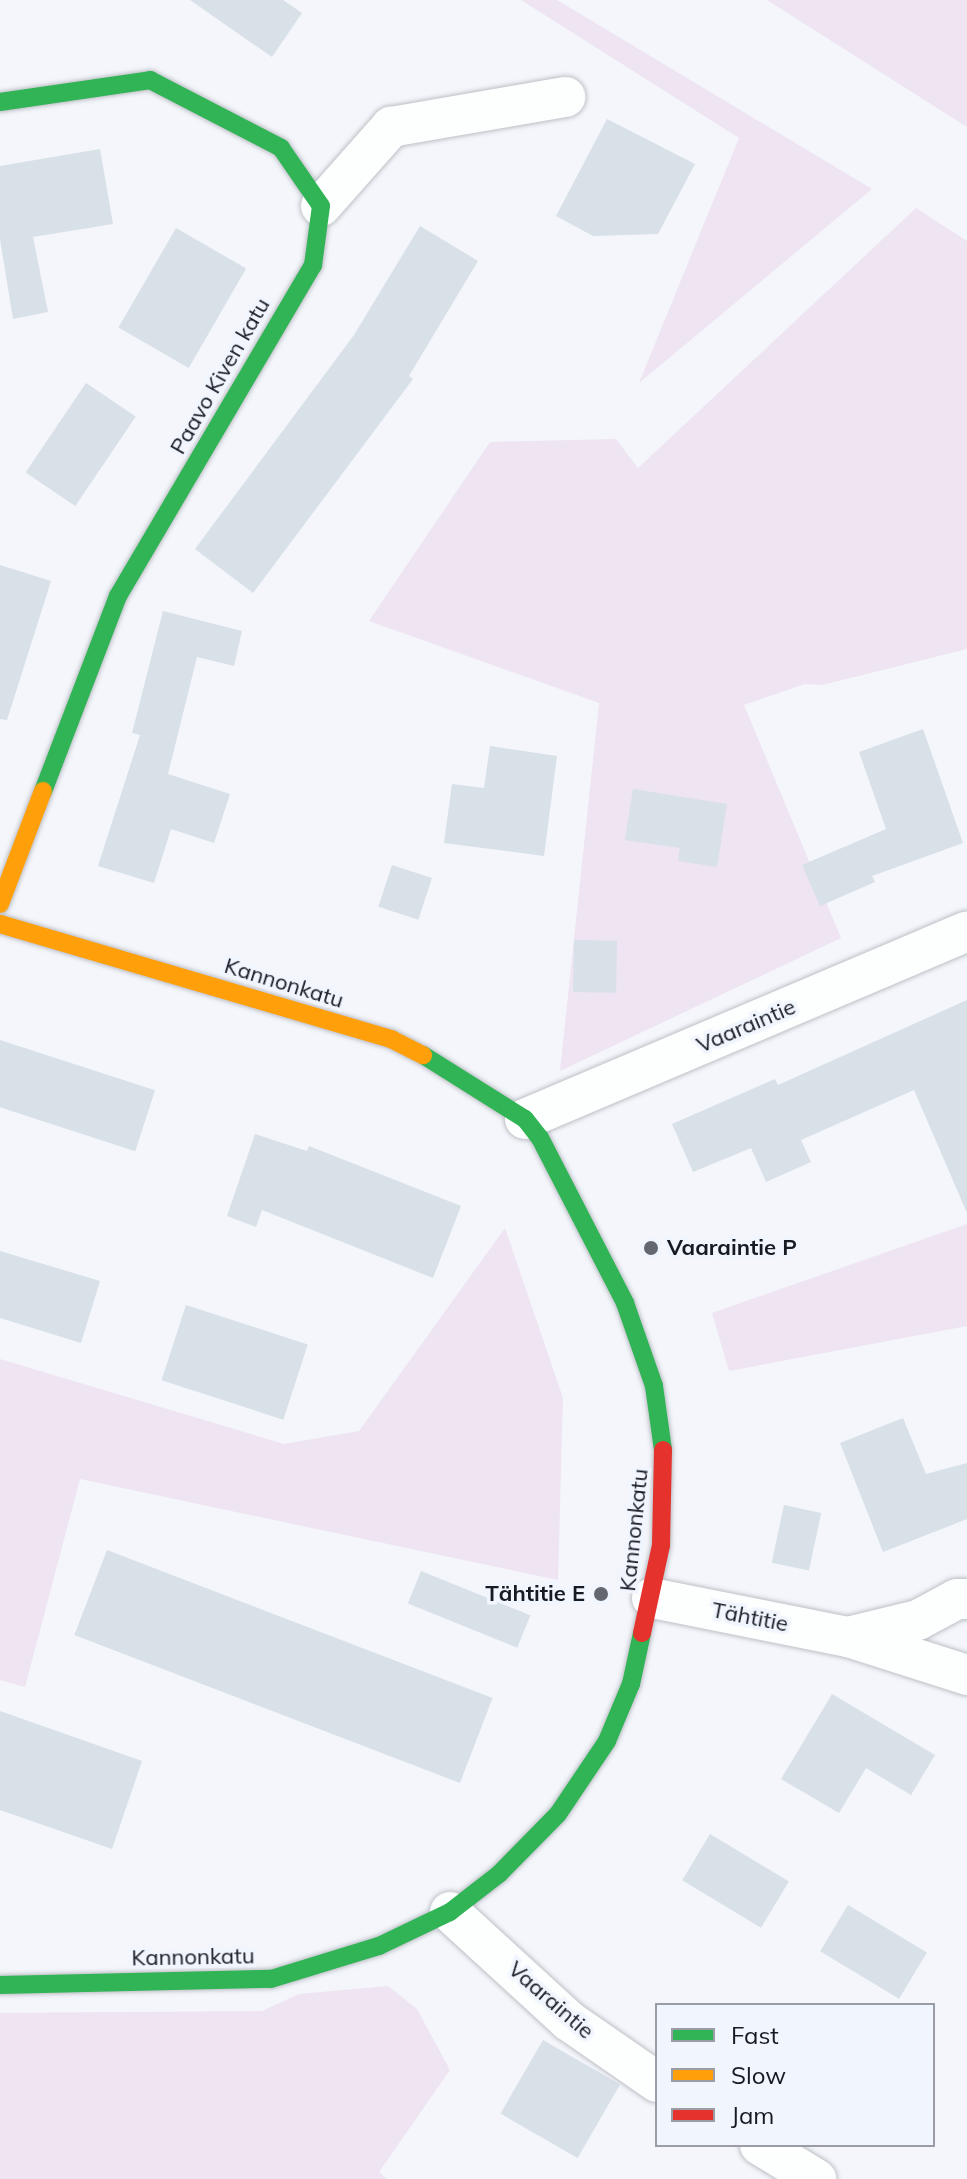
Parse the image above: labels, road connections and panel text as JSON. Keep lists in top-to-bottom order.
{
  "streets": {
    "street": [
      "Paavo Kiven katu",
      "Kannonkatu",
      "Vaaraintie",
      "Tähtitie"
    ]
  },
  "crossings": [
    ["Kannonkatu", "Vaaraintie"],
    ["Kannonkatu", "Tähtitie"]
  ],
  "places": ["Vaaraintie P", "Tähtitie E"],
  "legend": ["Fast", "Slow", "Jam"]
}
